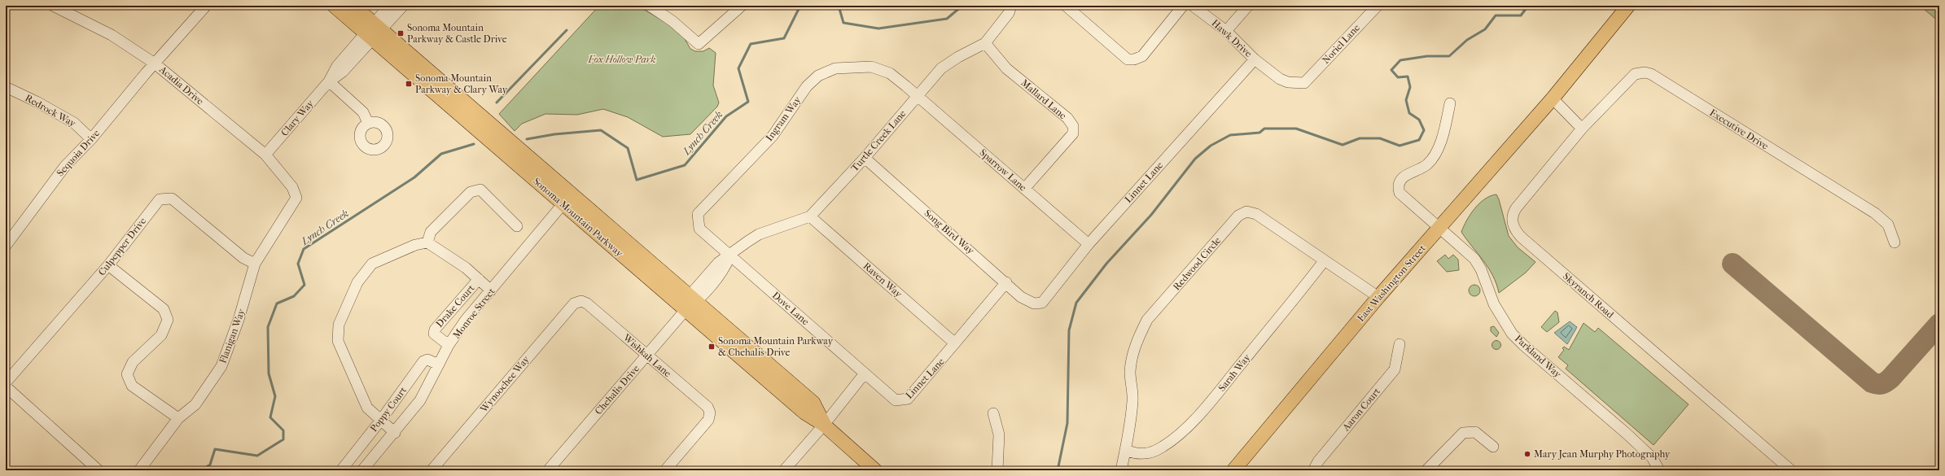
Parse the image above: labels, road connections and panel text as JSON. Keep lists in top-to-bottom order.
{
  "streets": {
    "main road": ["Sonoma Mountain Parkway", "East Washington Street"],
    "street": [
      "Hawk Drive",
      "Noriel Lane",
      "Acadia Drive",
      "Mallard Lane",
      "Redrock Way",
      "Clary Way",
      "Ingram Way",
      "Executive Drive",
      "Turtle Creek Lane",
      "Sequoia Drive",
      "Sparrow Lane",
      "Linnet Lane",
      "Song Bird Way",
      "Culpepper Drive",
      "Redwood Circle",
      "Raven Way",
      "Skyranch Road",
      "Drake Court",
      "Dove Lane",
      "Monroe Street",
      "Flanigan Way",
      "Wishkah Lane",
      "Parkland Way",
      "Sarah Way",
      "Wynoochee Way",
      "Chehalis Drive",
      "Poppy Court",
      "Aaron Court"
    ]
  },
  "crossings": [
    ["Hawk Drive", "Noriel Lane"],
    ["Hawk Drive", "Linnet Lane"],
    ["Acadia Drive", "Clary Way"],
    ["Acadia Drive", "Sequoia Drive"],
    ["Acadia Drive", "Flanigan Way"],
    ["Mallard Lane", "Turtle Creek Lane"],
    ["Mallard Lane", "Sparrow Lane"],
    ["Redrock Way", "Sequoia Drive"],
    ["Clary Way", "Sonoma Mountain Parkway"],
    ["Ingram Way", "Turtle Creek Lane"],
    ["Ingram Way", "Sparrow Lane"],
    ["Ingram Way", "Dove Lane"],
    ["Executive Drive", "Skyranch Road"],
    ["Turtle Creek Lane", "Sparrow Lane"],
    ["Turtle Creek Lane", "Sonoma Mountain Parkway"],
    ["Turtle Creek Lane", "Song Bird Way"],
    ["Turtle Creek Lane", "Raven Way"],
    ["Turtle Creek Lane", "Dove Lane"],
    ["Turtle Creek Lane", "Chehalis Drive"],
    ["Sparrow Lane", "Linnet Lane"],
    ["Linnet Lane", "Song Bird Way"],
    ["Linnet Lane", "Raven Way"],
    ["Linnet Lane", "Dove Lane"],
    ["Sonoma Mountain Parkway", "Monroe Street"],
    ["Sonoma Mountain Parkway", "Chehalis Drive"],
    ["Culpepper Drive", "Flanigan Way"],
    ["Redwood Circle", "East Washington Street"],
    ["Redwood Circle", "Sarah Way"],
    ["East Washington Street", "Parkland Way"],
    ["Drake Court", "Monroe Street"],
    ["Monroe Street", "Poppy Court"],
    ["Wishkah Lane", "Wynoochee Way"],
    ["Wishkah Lane", "Chehalis Drive"]
  ],
  "water": ["Lynch Creek"],
  "parks": ["Fox Hollow Park"],
  "places": {
    "transit": ["Sonoma Mountain Parkway & Castle Drive", "Sonoma Mountain Parkway & Clary Way", "Sonoma Mountain Parkway & Chehalis Drive"],
    "other": ["Mary Jean Murphy Photography"]
  }
}
